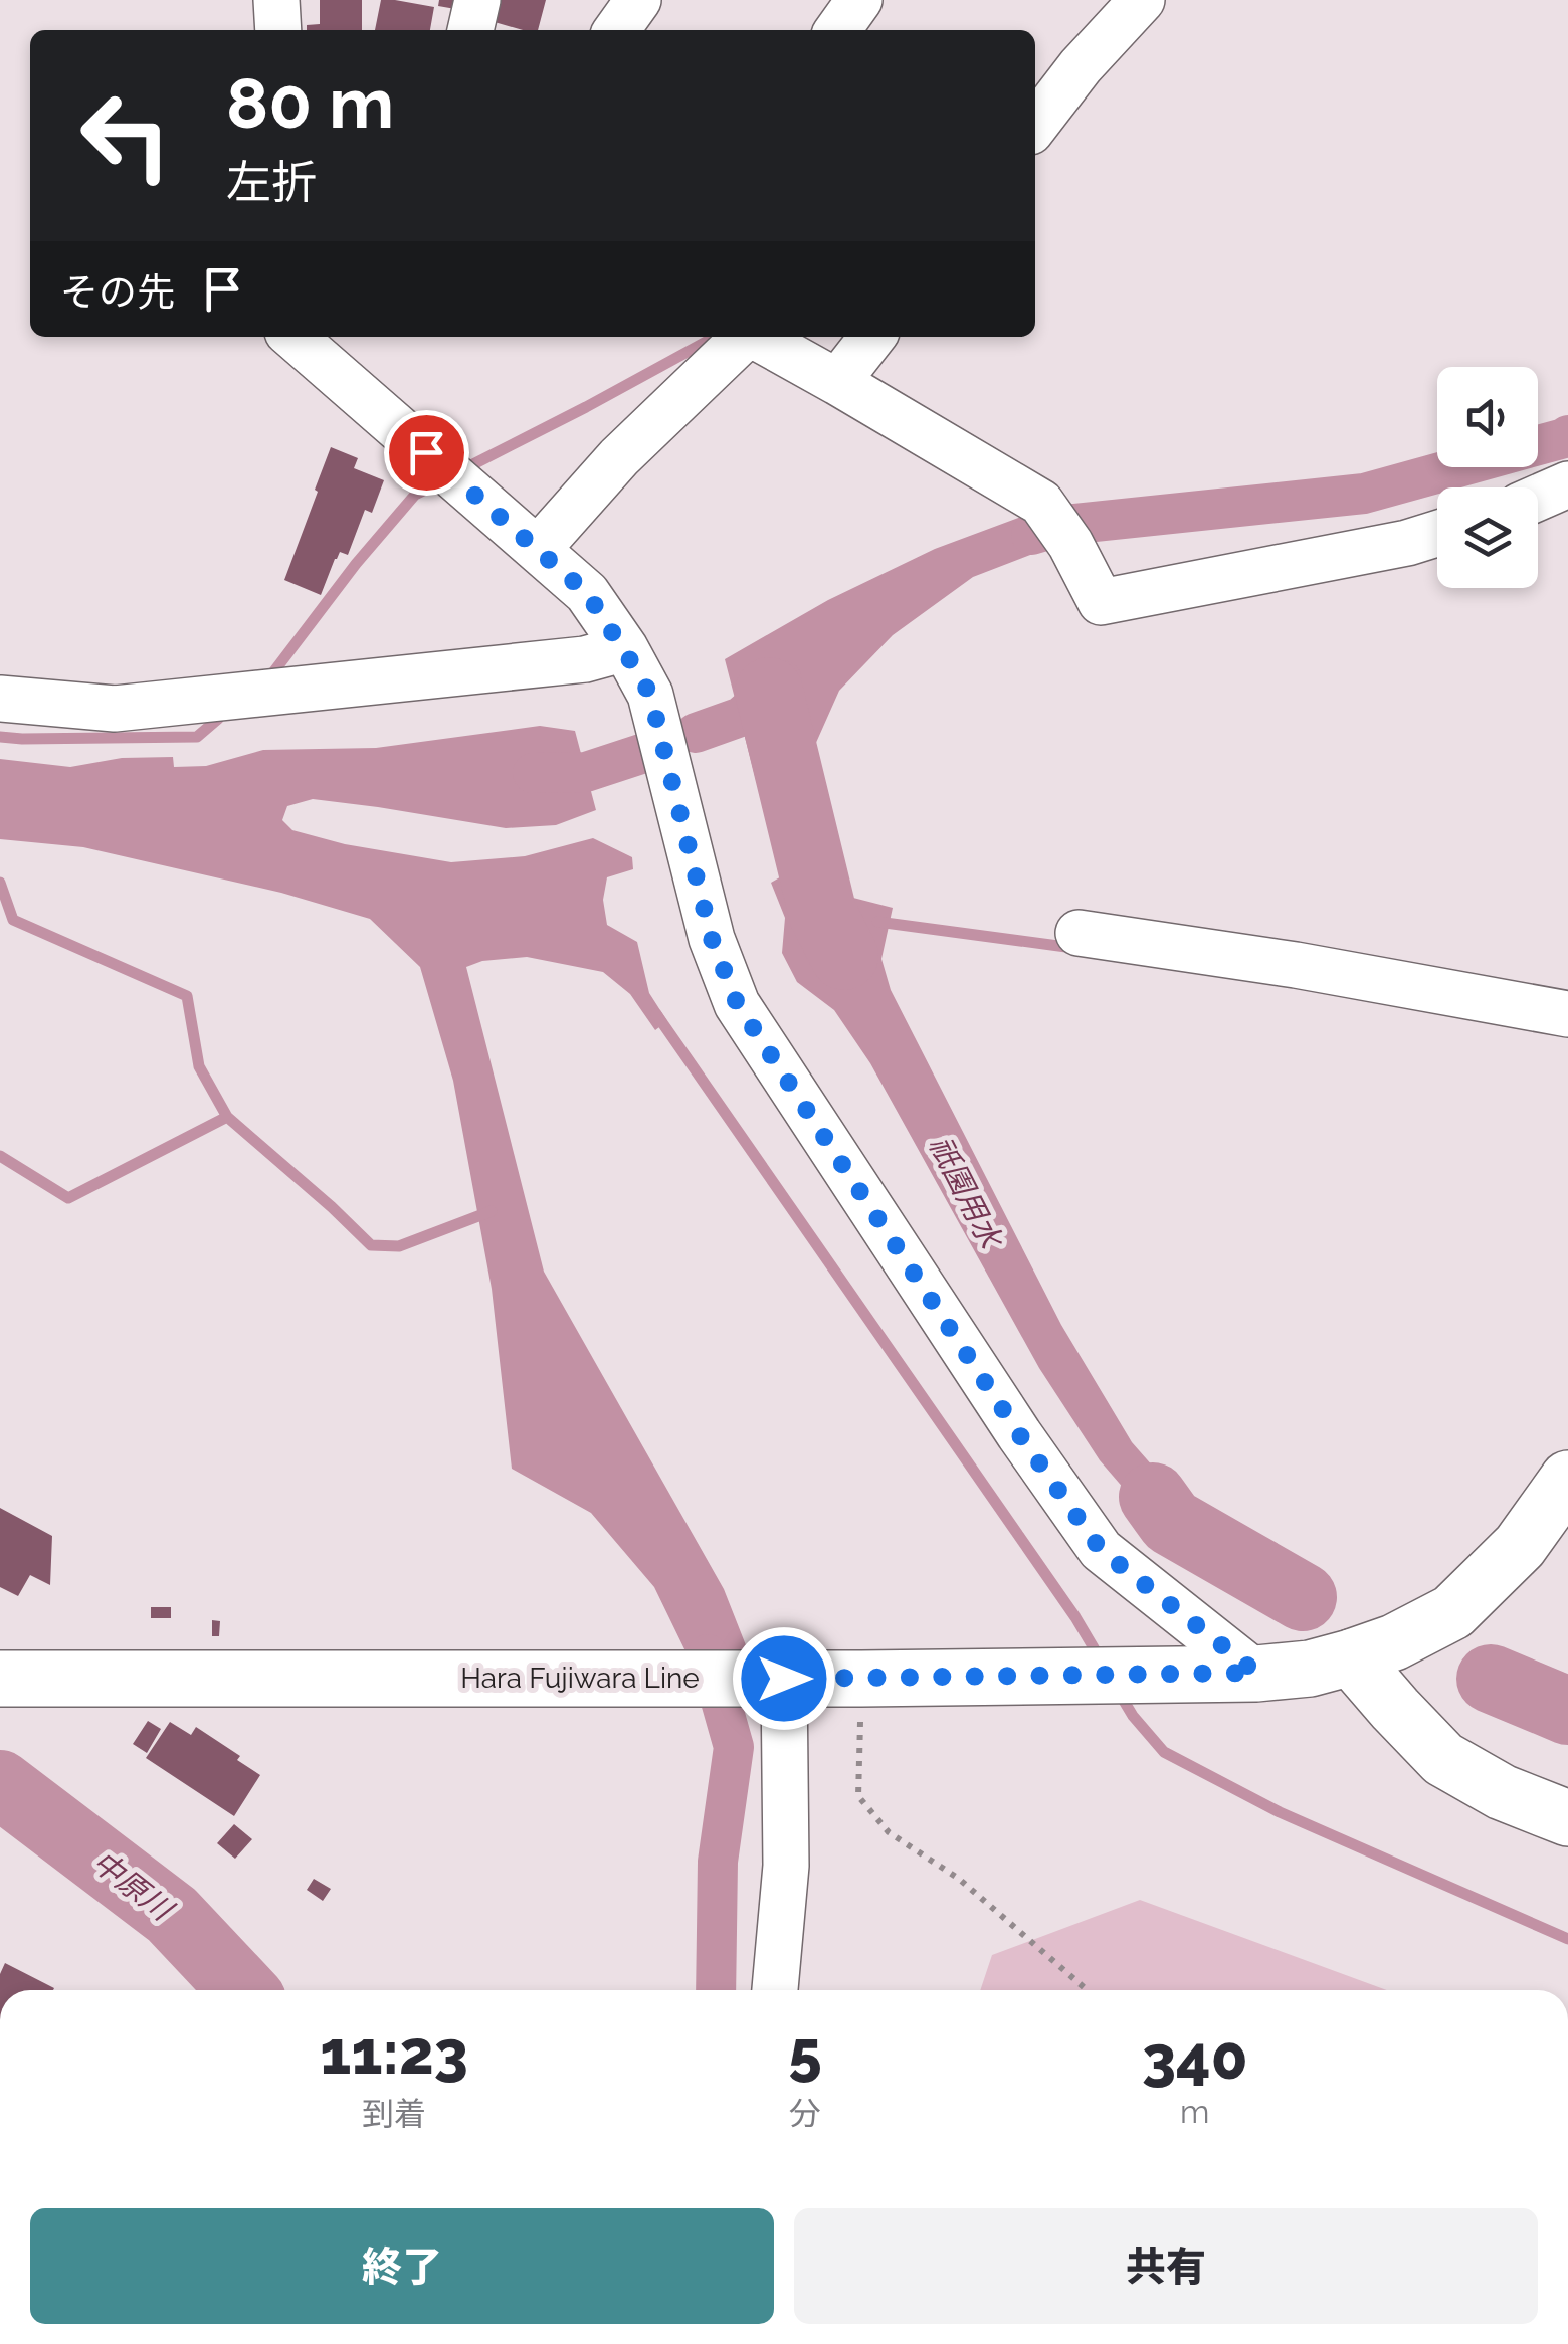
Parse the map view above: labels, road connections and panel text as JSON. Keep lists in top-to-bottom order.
{
  "streets": {
    "main road": ["Hara Fujiwara Line"]
  },
  "water": ["祇園用水", "中原川"],
  "page": {
    "turn": ["80 m", "左折"],
    "then": "その先",
    "eta": [
      "11:23",
      "到着",
      "5",
      "分",
      "340",
      "m"
    ],
    "buttons": ["終了", "共有"]
  }
}
